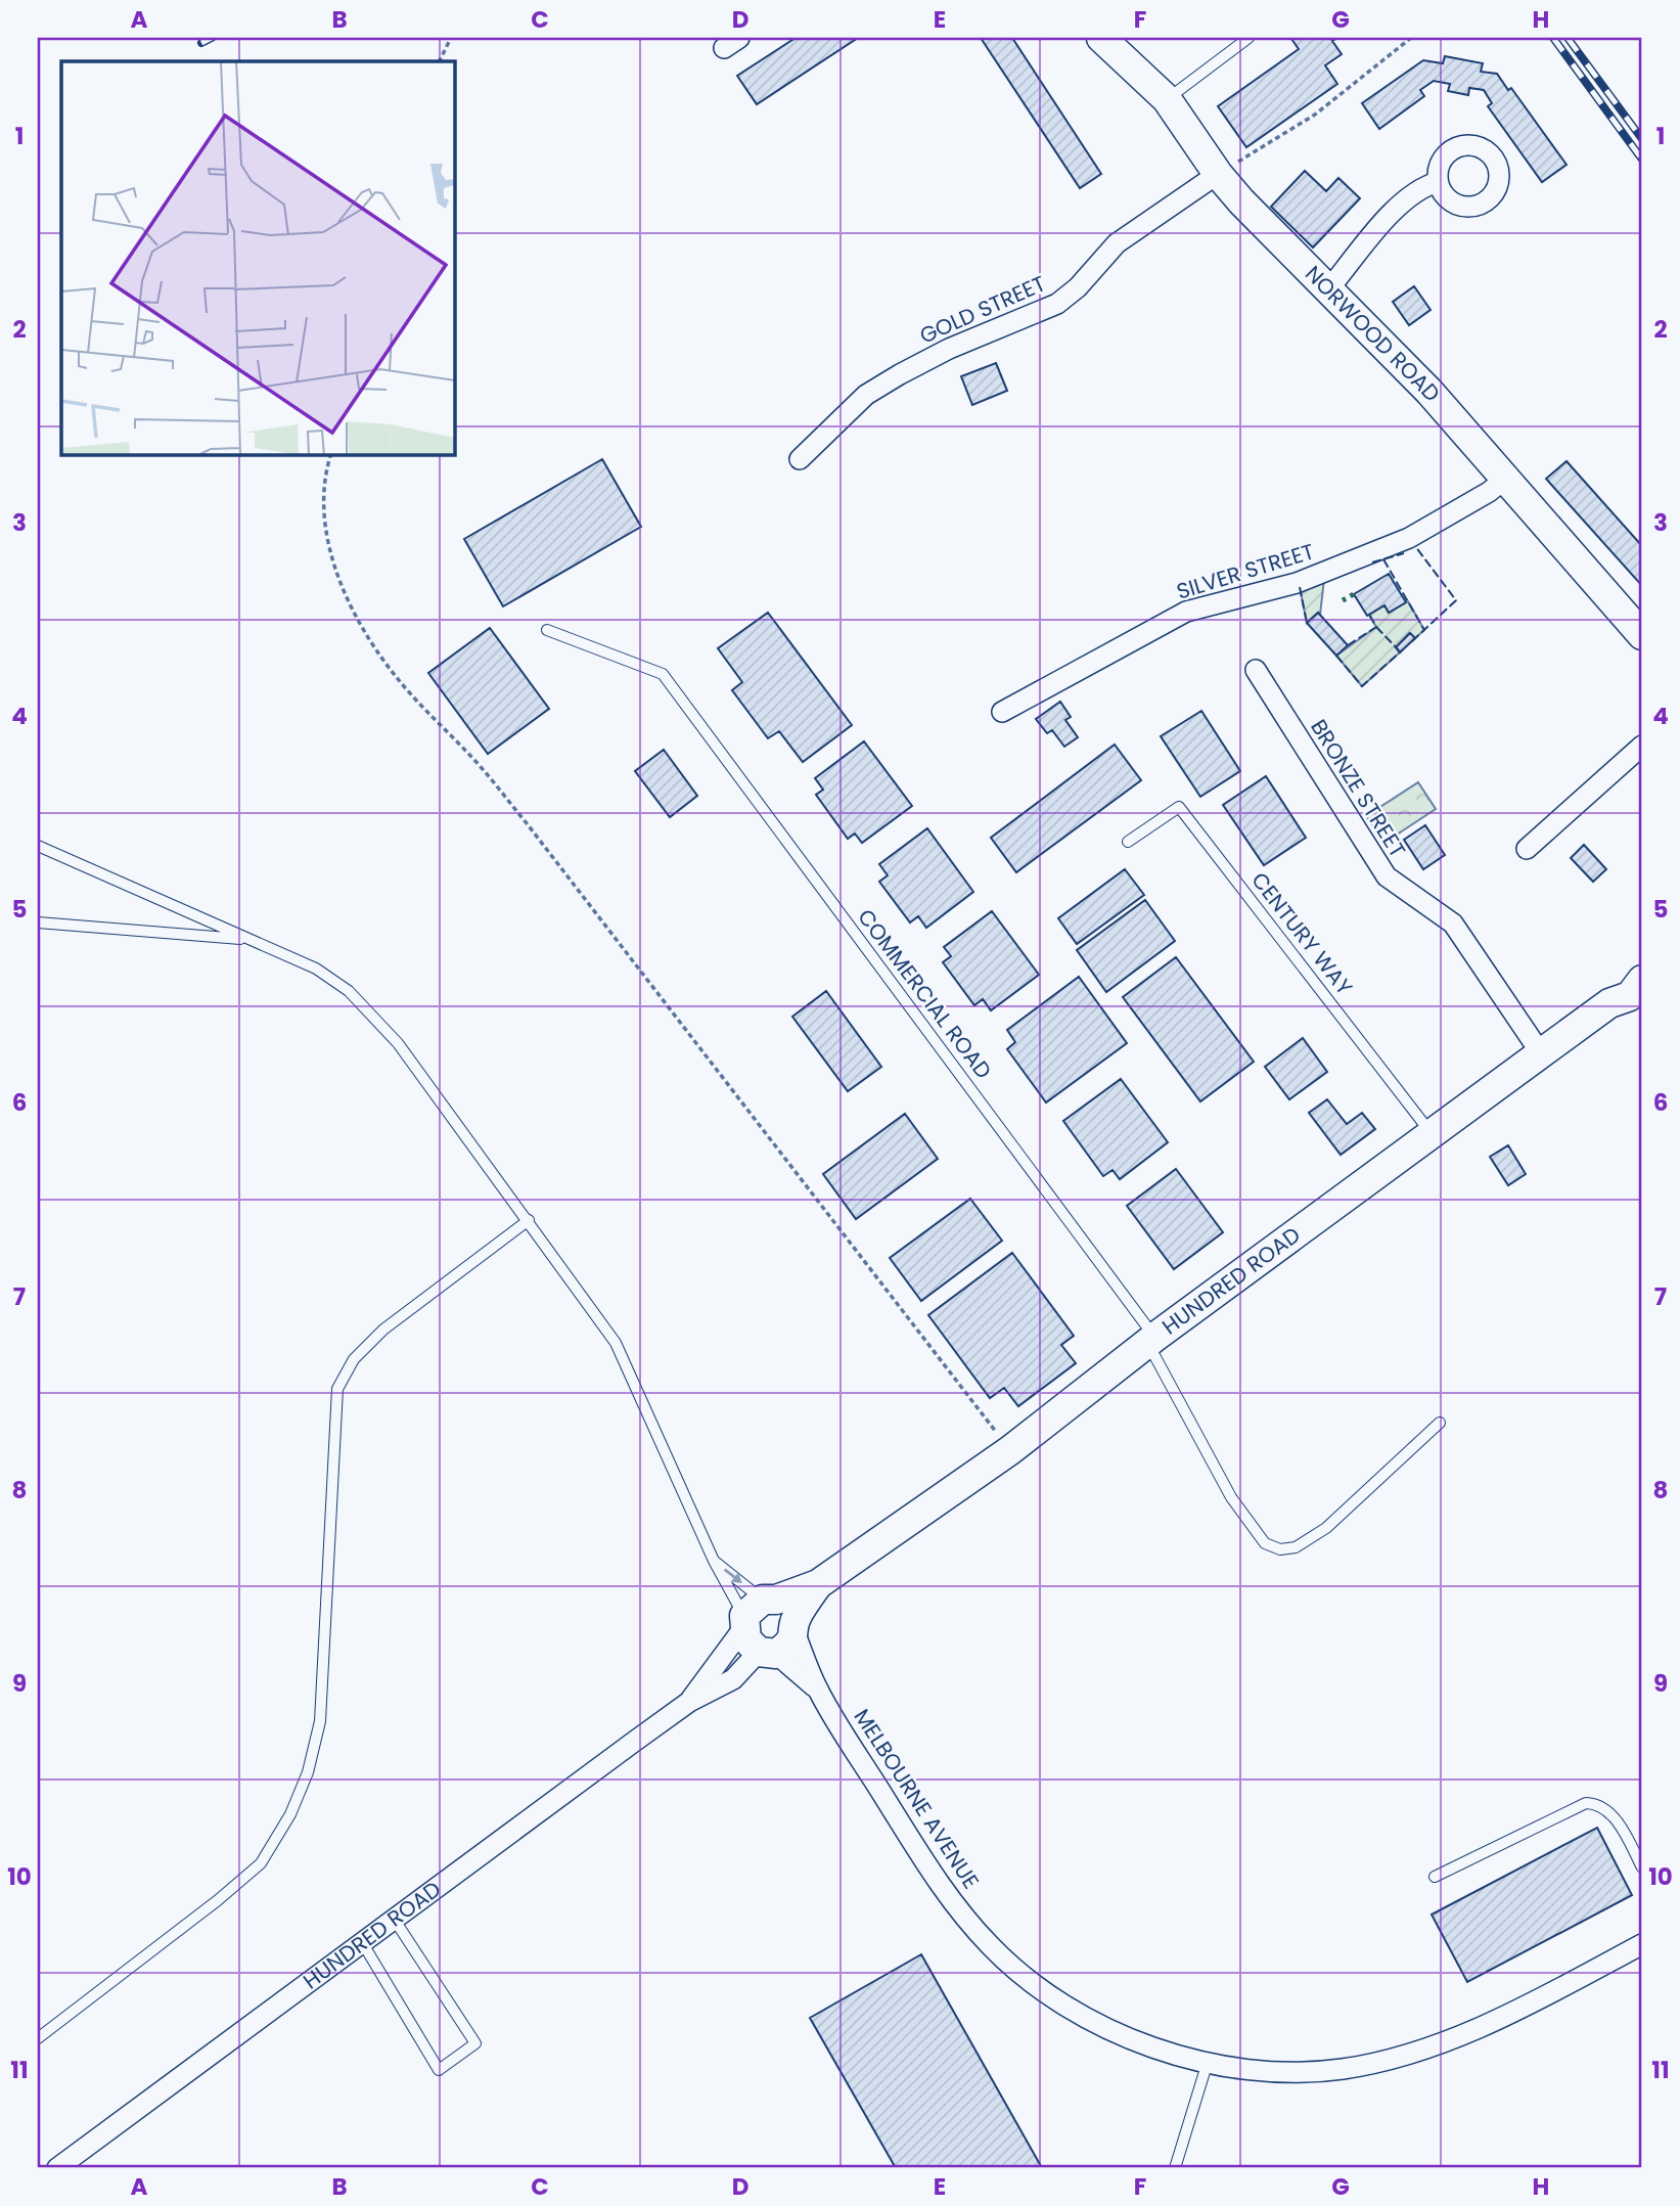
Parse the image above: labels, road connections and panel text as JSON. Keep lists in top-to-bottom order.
{
  "streets": {
    "street": [
      "GOLD STREET",
      "NORWOOD ROAD",
      "SILVER STREET",
      "BRONZE STREET",
      "HUNDRED ROAD",
      "MELBOURNE AVENUE"
    ],
    "lane": ["CENTURY WAY", "COMMERCIAL ROAD"]
  },
  "crossings": [
    ["GOLD STREET", "NORWOOD ROAD"],
    ["NORWOOD ROAD", "SILVER STREET"],
    ["BRONZE STREET", "HUNDRED ROAD"],
    ["CENTURY WAY", "HUNDRED ROAD"],
    ["COMMERCIAL ROAD", "HUNDRED ROAD"],
    ["HUNDRED ROAD", "MELBOURNE AVENUE"]
  ],
  "grid": {
    "columns": [
      "A",
      "B",
      "C",
      "D",
      "E",
      "F",
      "G",
      "H"
    ],
    "rows": [
      "1",
      "2",
      "3",
      "4",
      "5",
      "6",
      "7",
      "8",
      "9",
      "10",
      "11"
    ]
  }
}
